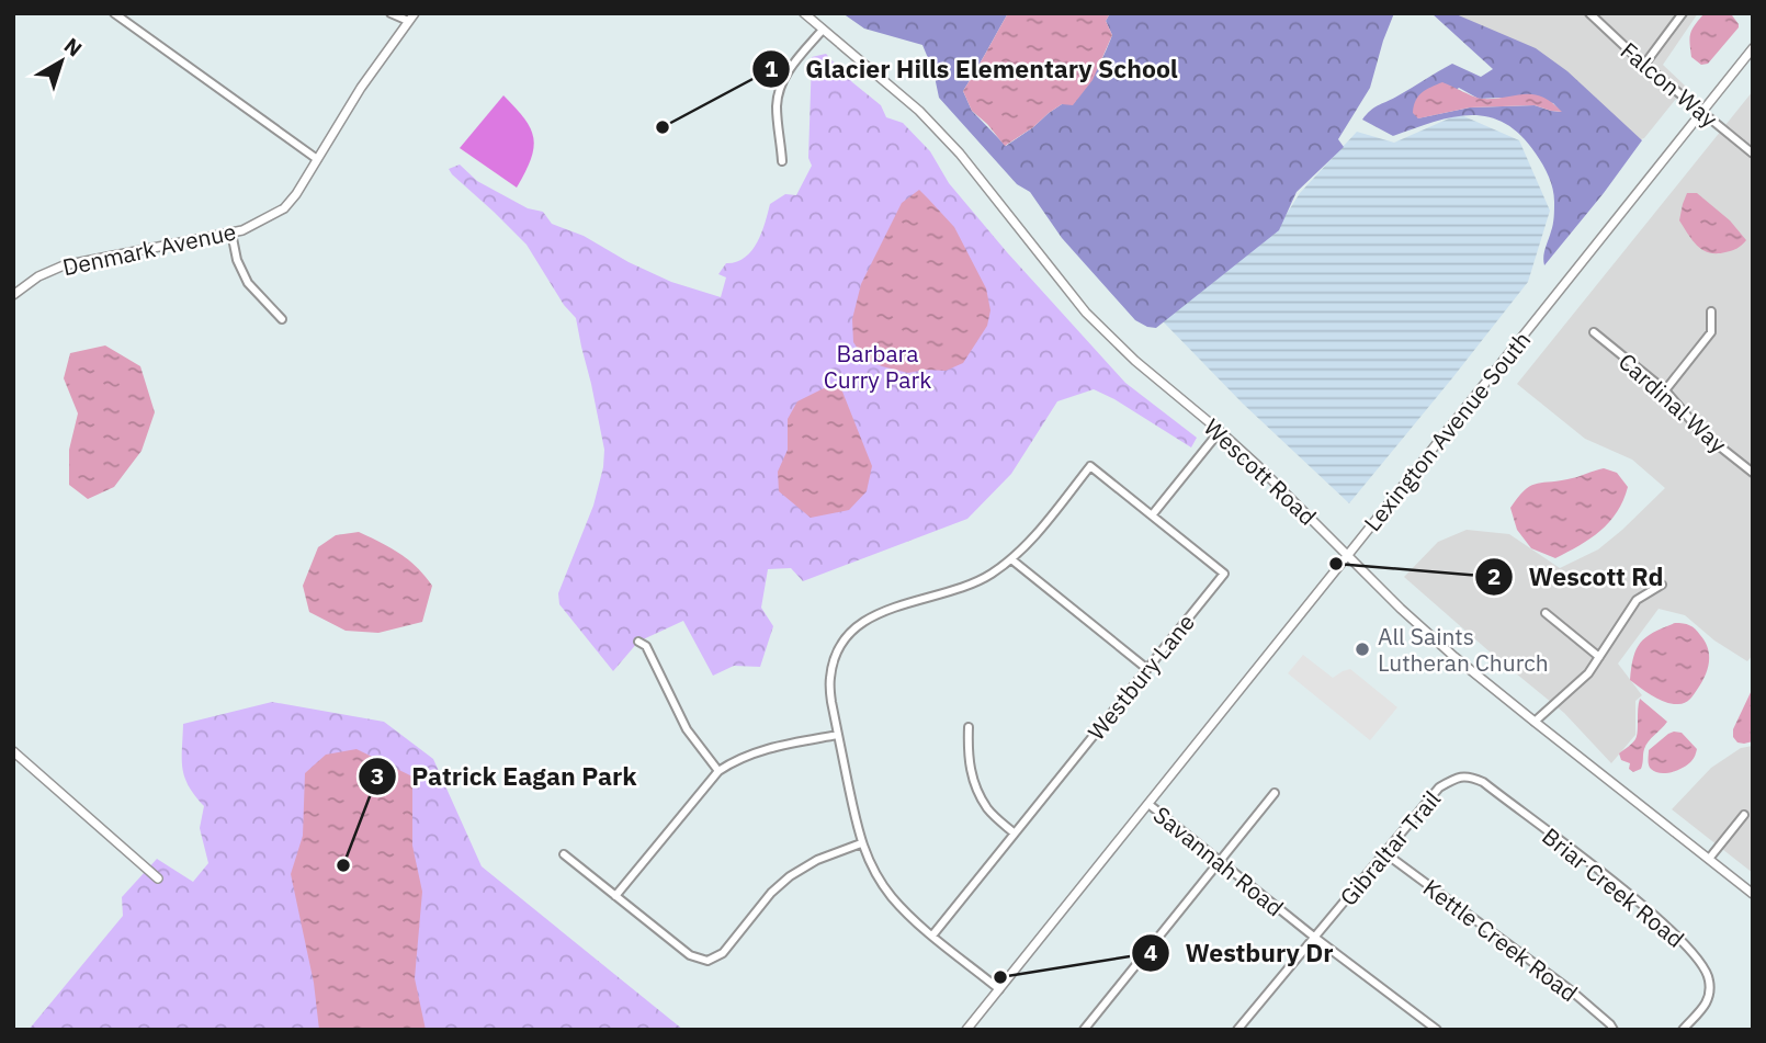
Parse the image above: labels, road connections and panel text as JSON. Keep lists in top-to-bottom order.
{
  "streets": {
    "street": [
      "Falcon Way",
      "Denmark Avenue",
      "Cardinal Way",
      "Lexington Avenue South",
      "Wescott Road",
      "Westbury Lane",
      "Gibraltar Trail",
      "Savannah Road",
      "Briar Creek Road",
      "Kettle Creek Road"
    ]
  },
  "crossings": [
    ["Falcon Way", "Lexington Avenue South"],
    ["Lexington Avenue South", "Wescott Road"],
    ["Lexington Avenue South", "Savannah Road"],
    ["Gibraltar Trail", "Savannah Road"],
    ["Gibraltar Trail", "Briar Creek Road"],
    ["Gibraltar Trail", "Kettle Creek Road"]
  ],
  "parks": ["Barbara Curry Park"],
  "places": [
    "Glacier Hills Elementary School",
    "Wescott Rd",
    "All Saints Lutheran Church",
    "Patrick Eagan Park",
    "Westbury Dr"
  ],
  "north": "top right"
}
